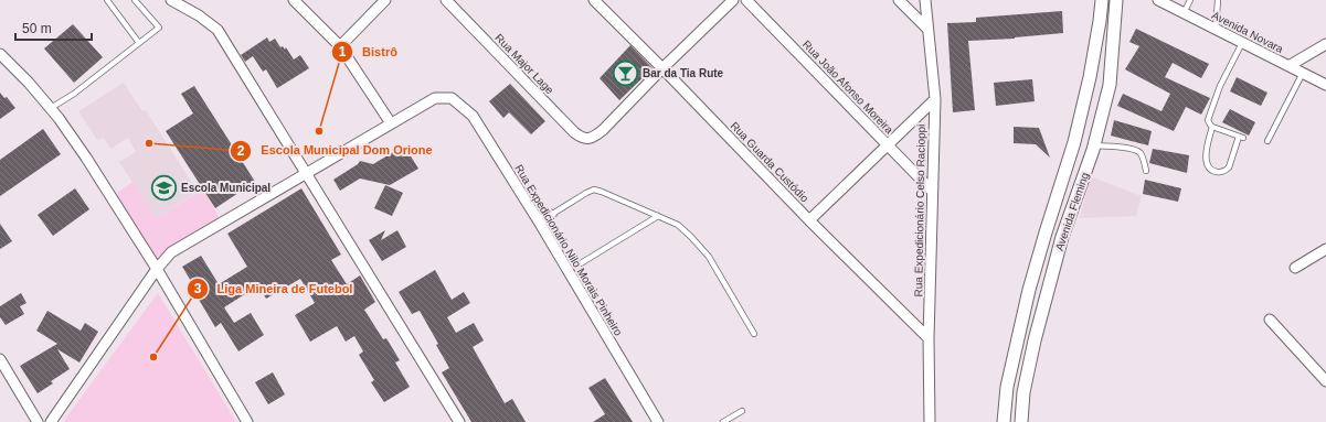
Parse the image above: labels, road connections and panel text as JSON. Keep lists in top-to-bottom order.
{
  "streets": {
    "street": [
      "Avenida Novara",
      "Rua Major Lage",
      "Rua João Afonso Moreira",
      "Rua Guarda Custódio",
      "Rua Expedicionário Celso Racioppi",
      "Avenida Fleming",
      "Rua Expedicionário Nilo Morais Pinheiro"
    ]
  },
  "crossings": [
    ["Rua Major Lage", "Rua Guarda Custódio"],
    ["Rua João Afonso Moreira", "Rua Expedicionário Celso Racioppi"],
    ["Rua Guarda Custódio", "Rua Expedicionário Celso Racioppi"]
  ],
  "places": {
    "bar": ["Bar da Tia Rute"],
    "other": ["Bistrô", "Escola Municipal Dom Orione", "Liga Mineira de Futebol"],
    "school or university": ["Escola Municipal"]
  },
  "scale_bar": "50 m"
}
